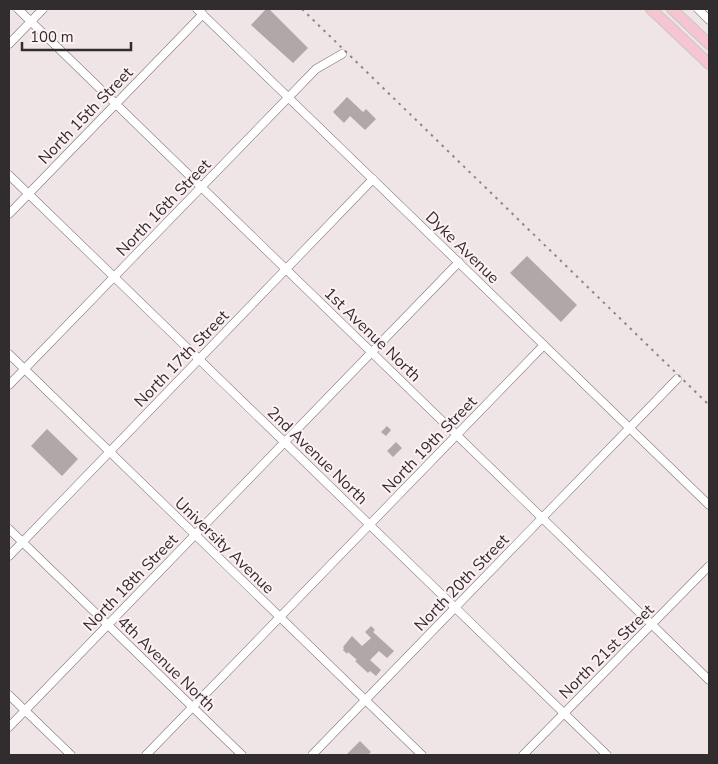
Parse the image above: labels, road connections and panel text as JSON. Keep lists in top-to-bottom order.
{
  "streets": {
    "street": [
      "North 15th Street",
      "North 16th Street",
      "Dyke Avenue",
      "1st Avenue North",
      "North 17th Street",
      "North 19th Street",
      "2nd Avenue North",
      "University Avenue",
      "North 18th Street",
      "North 20th Street",
      "North 21st Street",
      "4th Avenue North"
    ]
  },
  "crossings": [
    ["North 15th Street", "Dyke Avenue"],
    ["North 15th Street", "1st Avenue North"],
    ["North 15th Street", "2nd Avenue North"],
    ["North 16th Street", "Dyke Avenue"],
    ["North 16th Street", "1st Avenue North"],
    ["North 16th Street", "2nd Avenue North"],
    ["North 16th Street", "University Avenue"],
    ["Dyke Avenue", "North 17th Street"],
    ["Dyke Avenue", "North 19th Street"],
    ["Dyke Avenue", "North 18th Street"],
    ["Dyke Avenue", "North 20th Street"],
    ["1st Avenue North", "North 17th Street"],
    ["1st Avenue North", "North 19th Street"],
    ["1st Avenue North", "North 18th Street"],
    ["1st Avenue North", "North 20th Street"],
    ["1st Avenue North", "North 21st Street"],
    ["North 17th Street", "2nd Avenue North"],
    ["North 17th Street", "University Avenue"],
    ["North 17th Street", "4th Avenue North"],
    ["North 19th Street", "2nd Avenue North"],
    ["North 19th Street", "University Avenue"],
    ["North 19th Street", "4th Avenue North"],
    ["2nd Avenue North", "North 18th Street"],
    ["2nd Avenue North", "North 20th Street"],
    ["2nd Avenue North", "North 21st Street"],
    ["University Avenue", "North 18th Street"],
    ["University Avenue", "North 20th Street"],
    ["North 18th Street", "4th Avenue North"]
  ],
  "scale_bar": "100 m"
}
